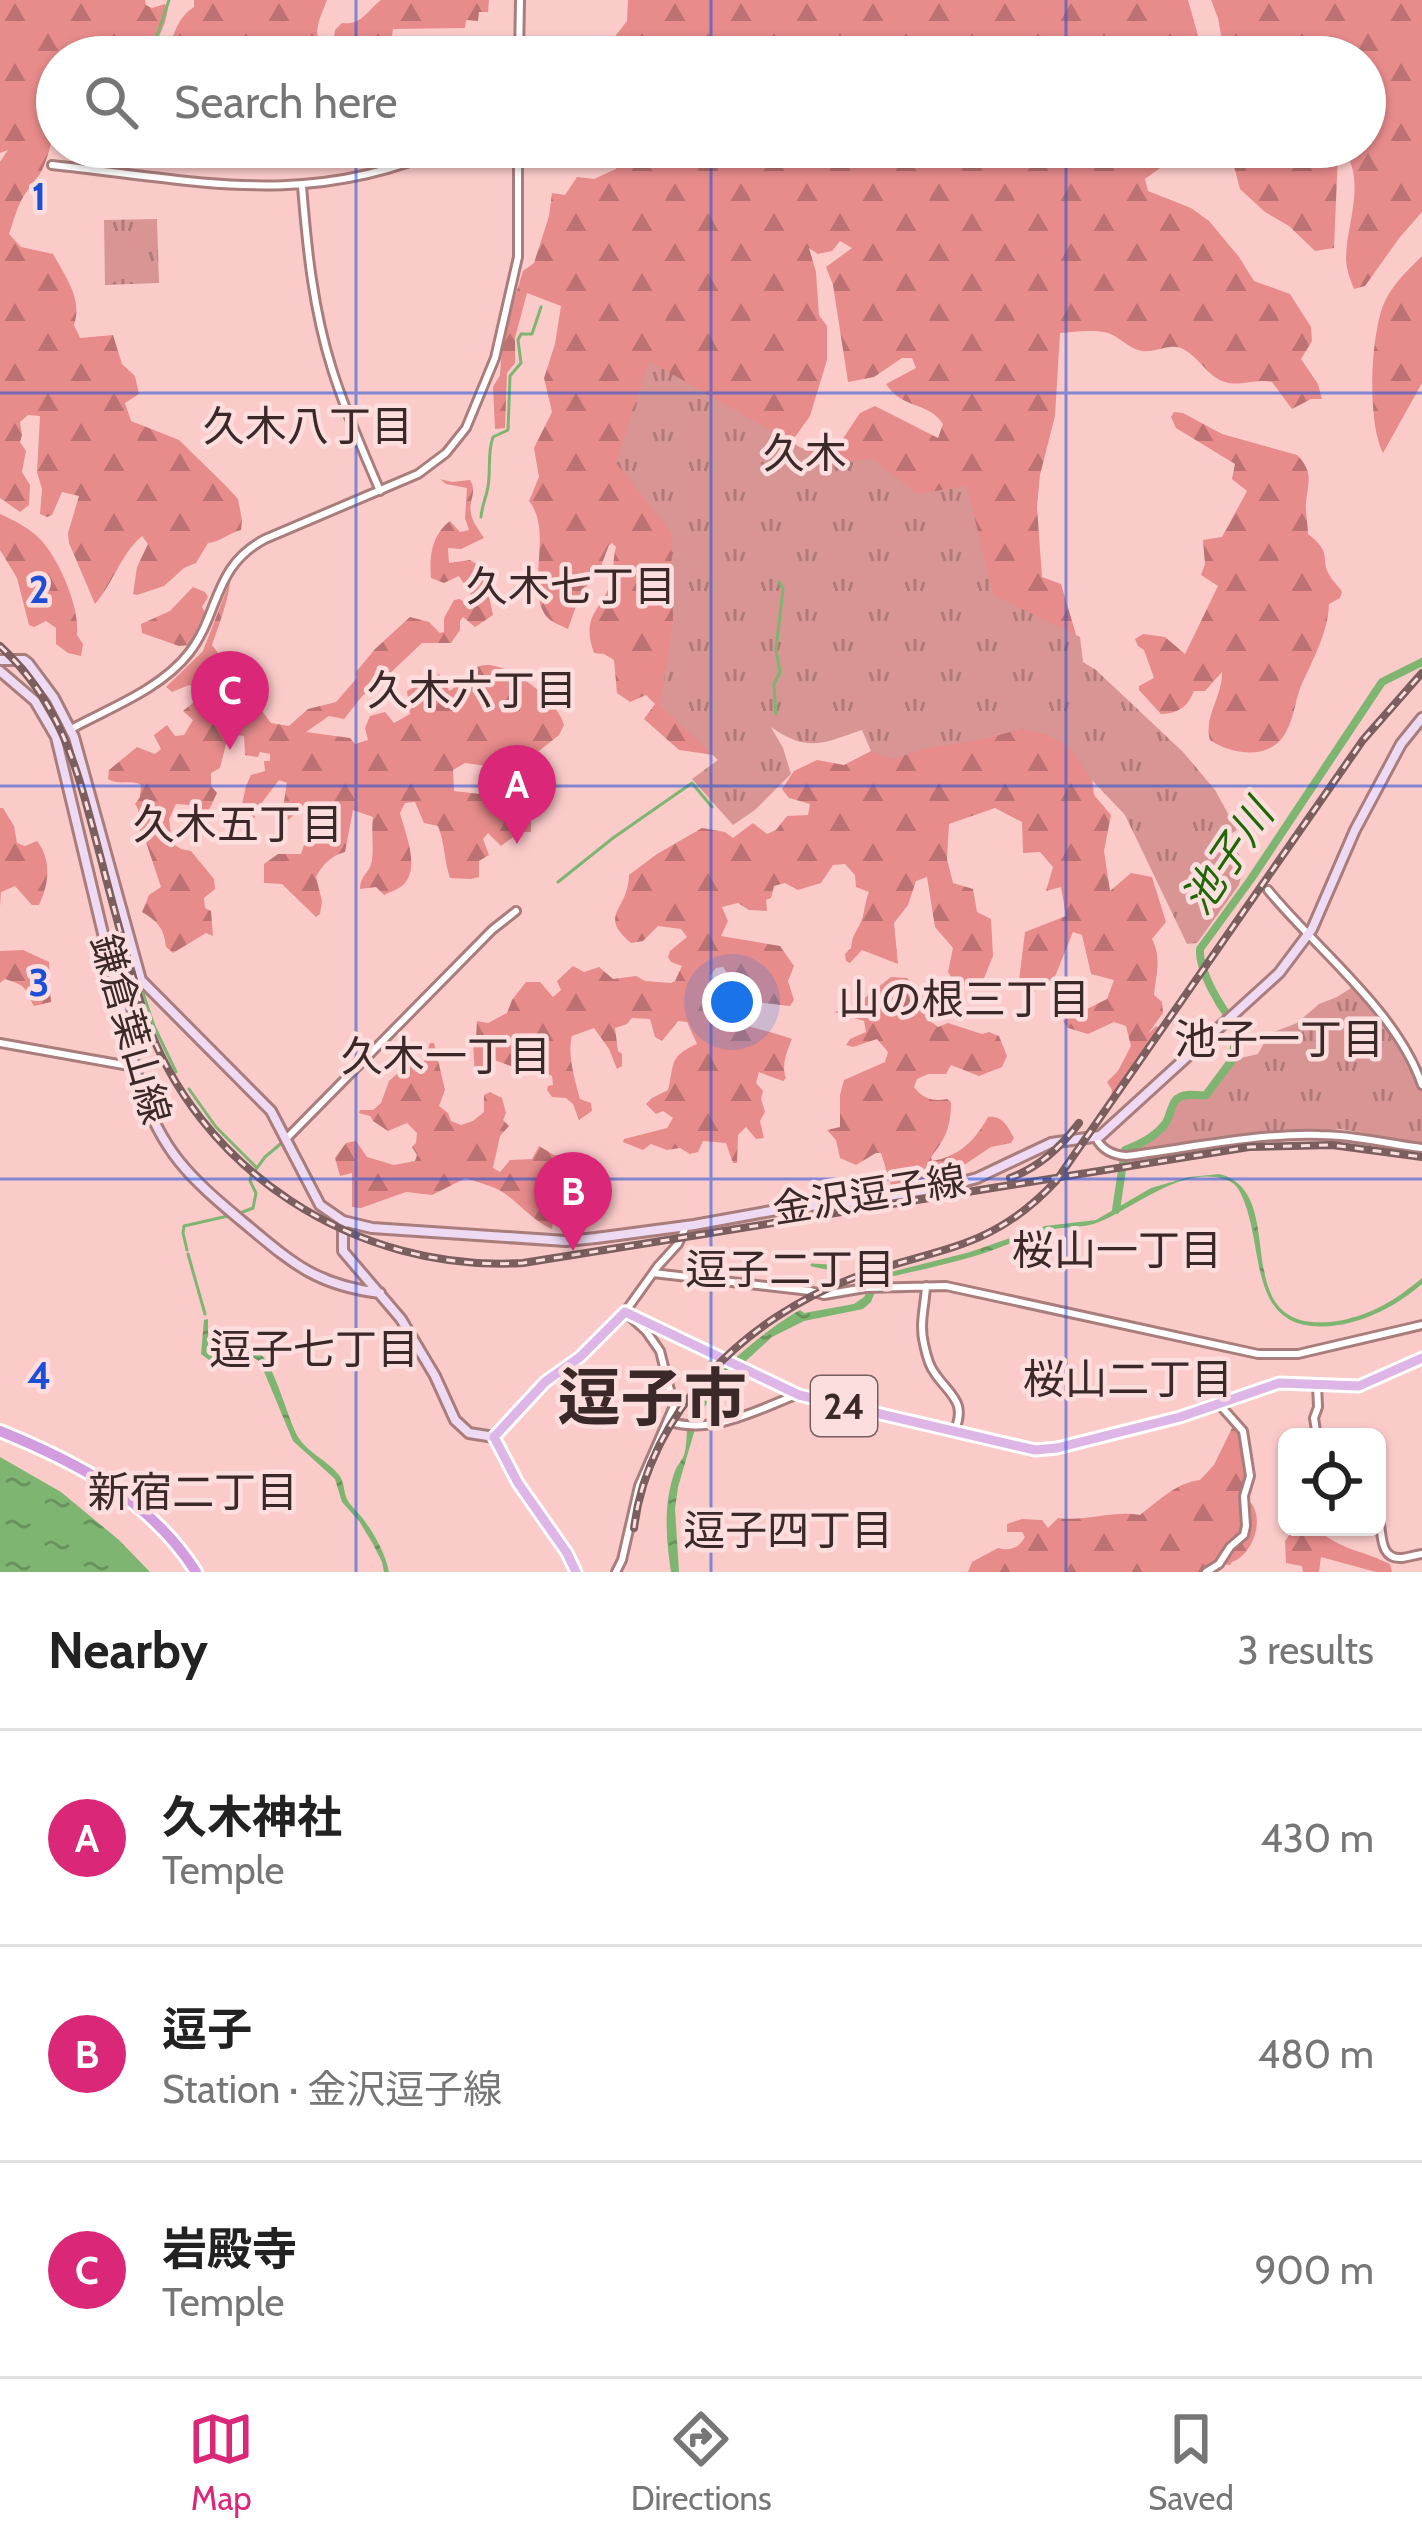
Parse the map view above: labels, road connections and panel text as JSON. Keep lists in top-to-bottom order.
{
  "streets": {
    "main road": ["鎌倉葉山線", "金沢逗子線", "24"]
  },
  "districts": [
    "久木八丁目",
    "久木",
    "久木七丁目",
    "久木六丁目",
    "久木五丁目",
    "山の根三丁目",
    "池子一丁目",
    "久木一丁目",
    "桜山一丁目",
    "逗子二丁目",
    "逗子七丁目",
    "桜山二丁目",
    "逗子市",
    "新宿二丁目",
    "逗子四丁目"
  ],
  "water": ["池子川"],
  "page": {
    "search": "Search here",
    "pins": ["C", "A", "B"],
    "heading": ["Nearby", "3 results"],
    "list": [
      {
        "mark": "A",
        "name": "久木神社",
        "note": "Temple",
        "value": "430 m"
      },
      {
        "mark": "B",
        "name": "逗子",
        "note": "Station · 金沢逗子線",
        "value": "480 m"
      },
      {
        "mark": "C",
        "name": "岩殿寺",
        "note": "Temple",
        "value": "900 m"
      }
    ],
    "nav": ["Map", "Directions", "Saved"]
  },
  "grid": {
    "rows": [
      "1",
      "2",
      "3",
      "4"
    ]
  }
}
